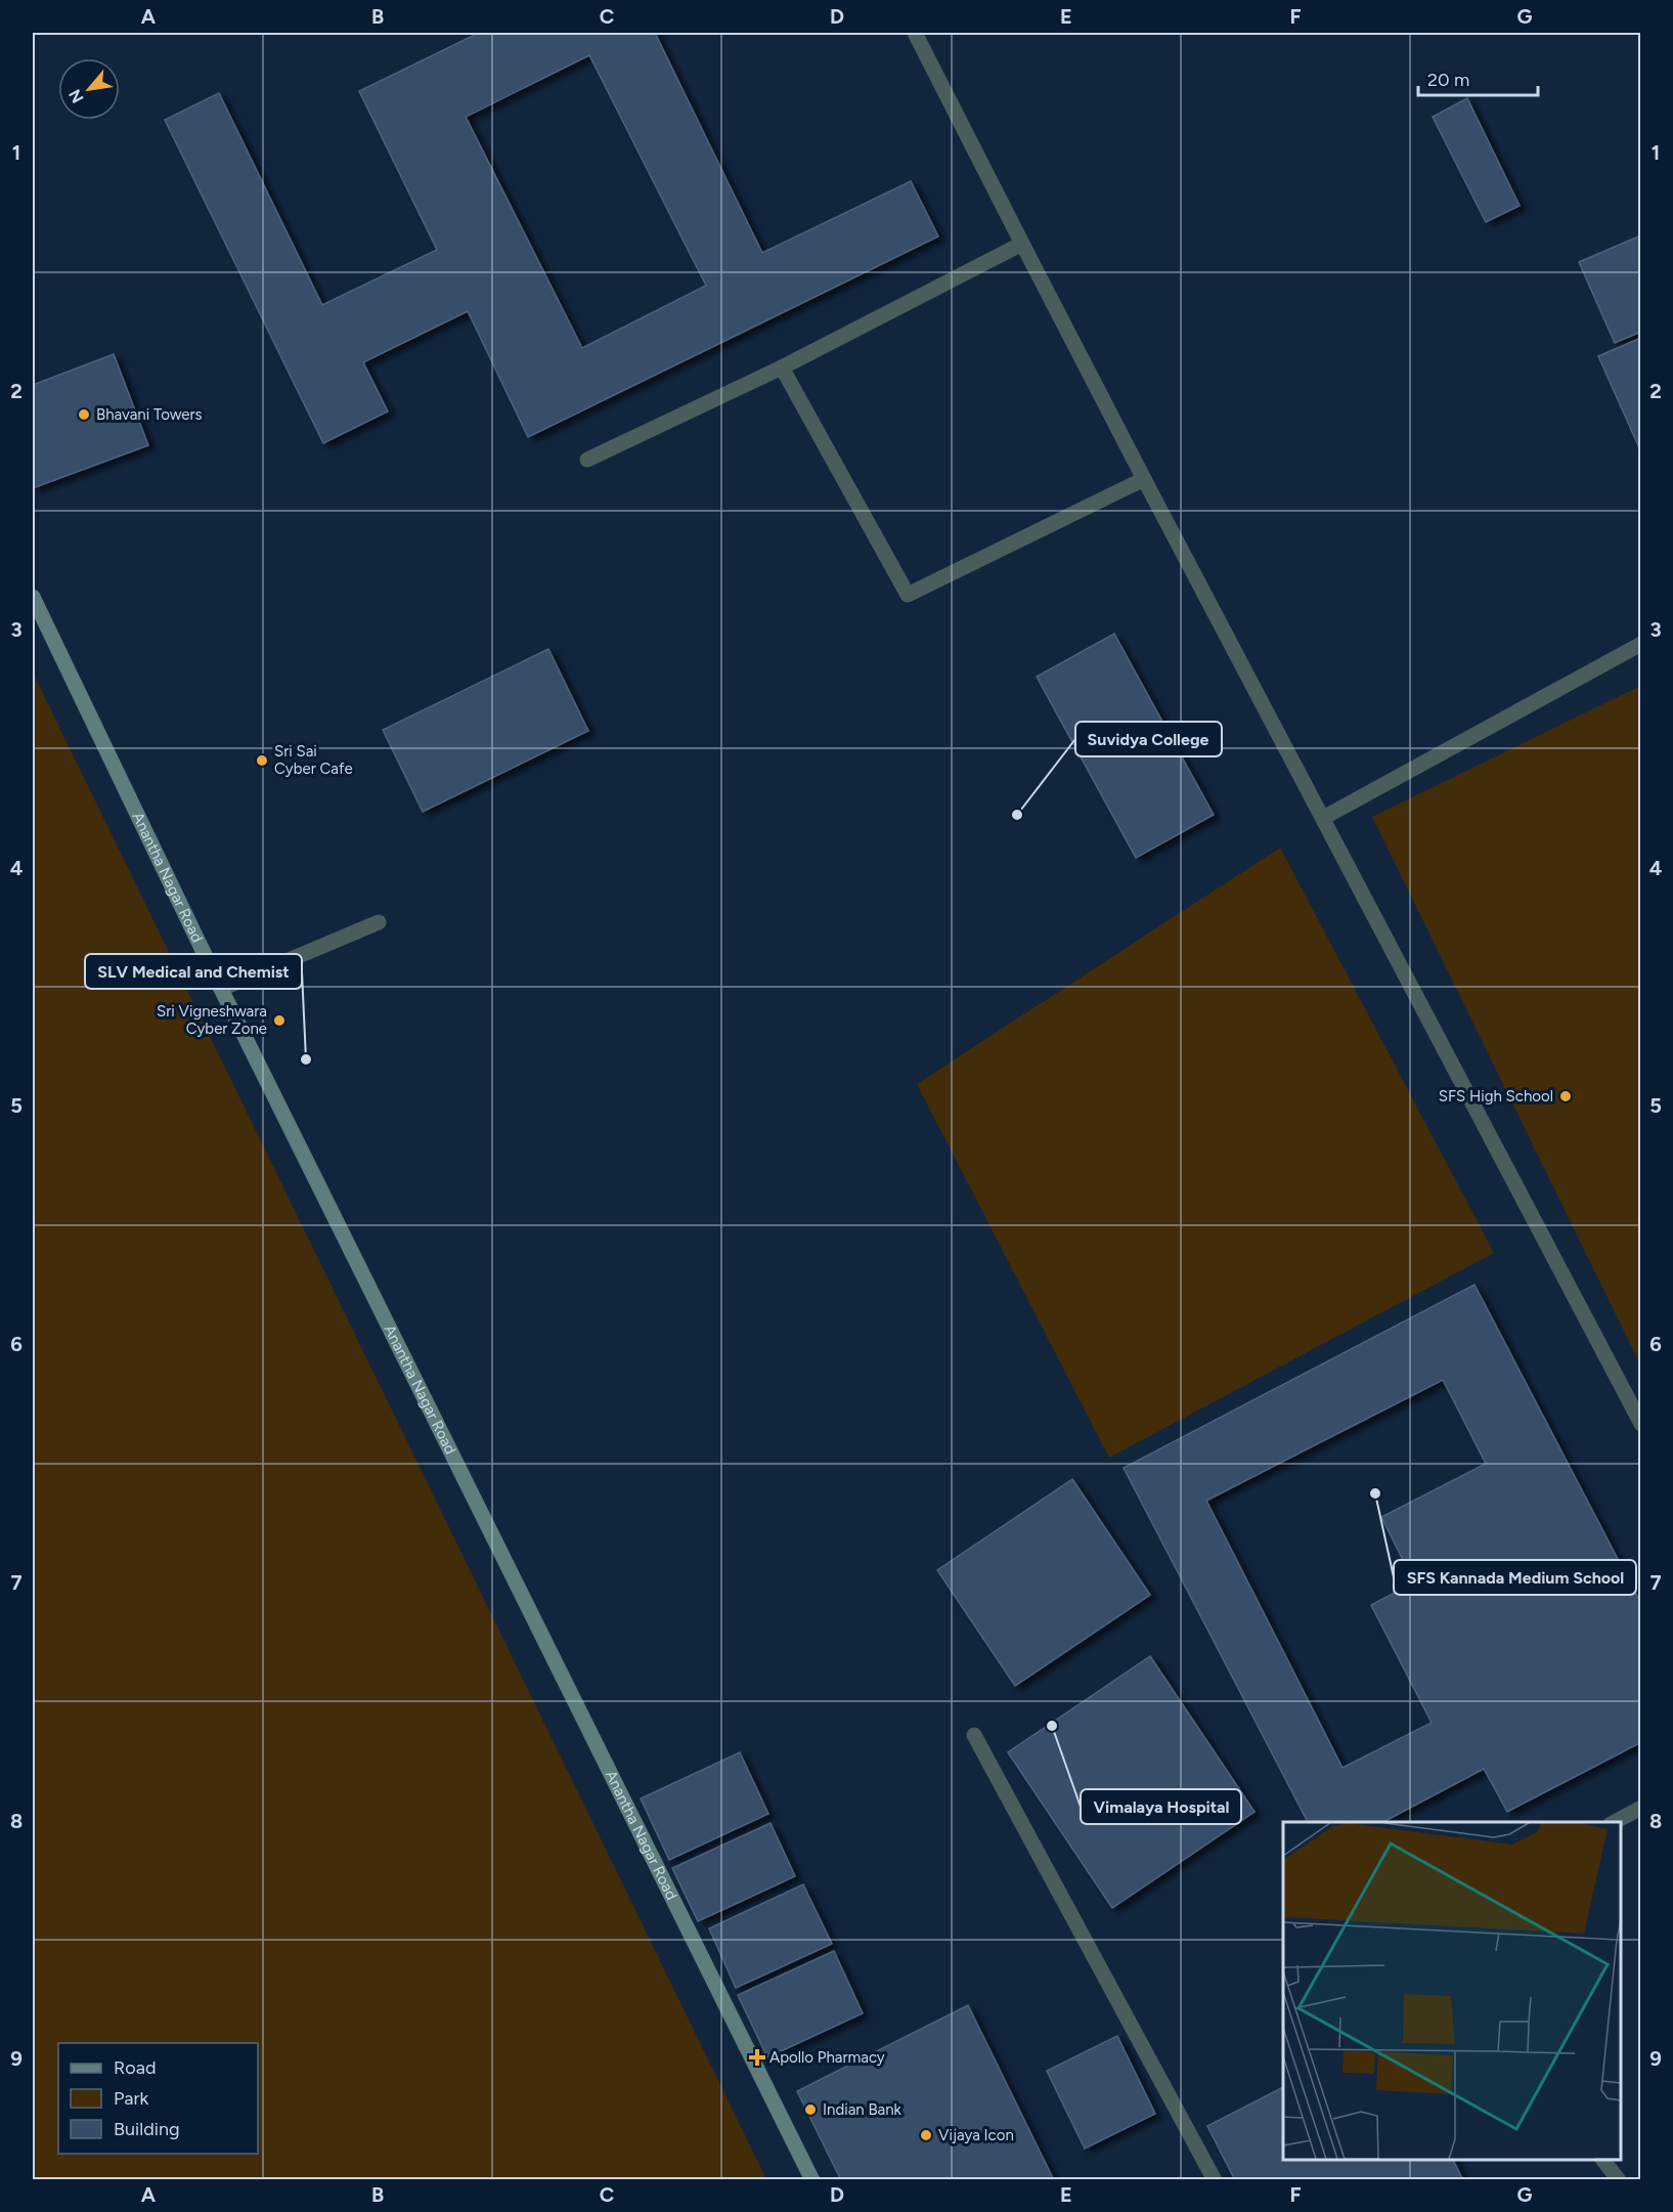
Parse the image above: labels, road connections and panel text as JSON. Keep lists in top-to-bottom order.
{
  "streets": {
    "street": ["Anantha Nagar Road"]
  },
  "places": {
    "other": [
      "Bhavani Towers",
      "Sri Sai Cyber Cafe",
      "Suvidya College",
      "Sri Vigneshwara Cyber Zone",
      "SLV Medical and Chemist",
      "SFS High School",
      "SFS Kannada Medium School",
      "Vimalaya Hospital",
      "Indian Bank",
      "Vijaya Icon"
    ],
    "health": ["Apollo Pharmacy"]
  },
  "legend": ["Road", "Park", "Building"],
  "scale_bar": "20 m",
  "north": "bottom left",
  "grid": {
    "columns": [
      "A",
      "B",
      "C",
      "D",
      "E",
      "F",
      "G"
    ],
    "rows": [
      "1",
      "2",
      "3",
      "4",
      "5",
      "6",
      "7",
      "8",
      "9"
    ]
  }
}
